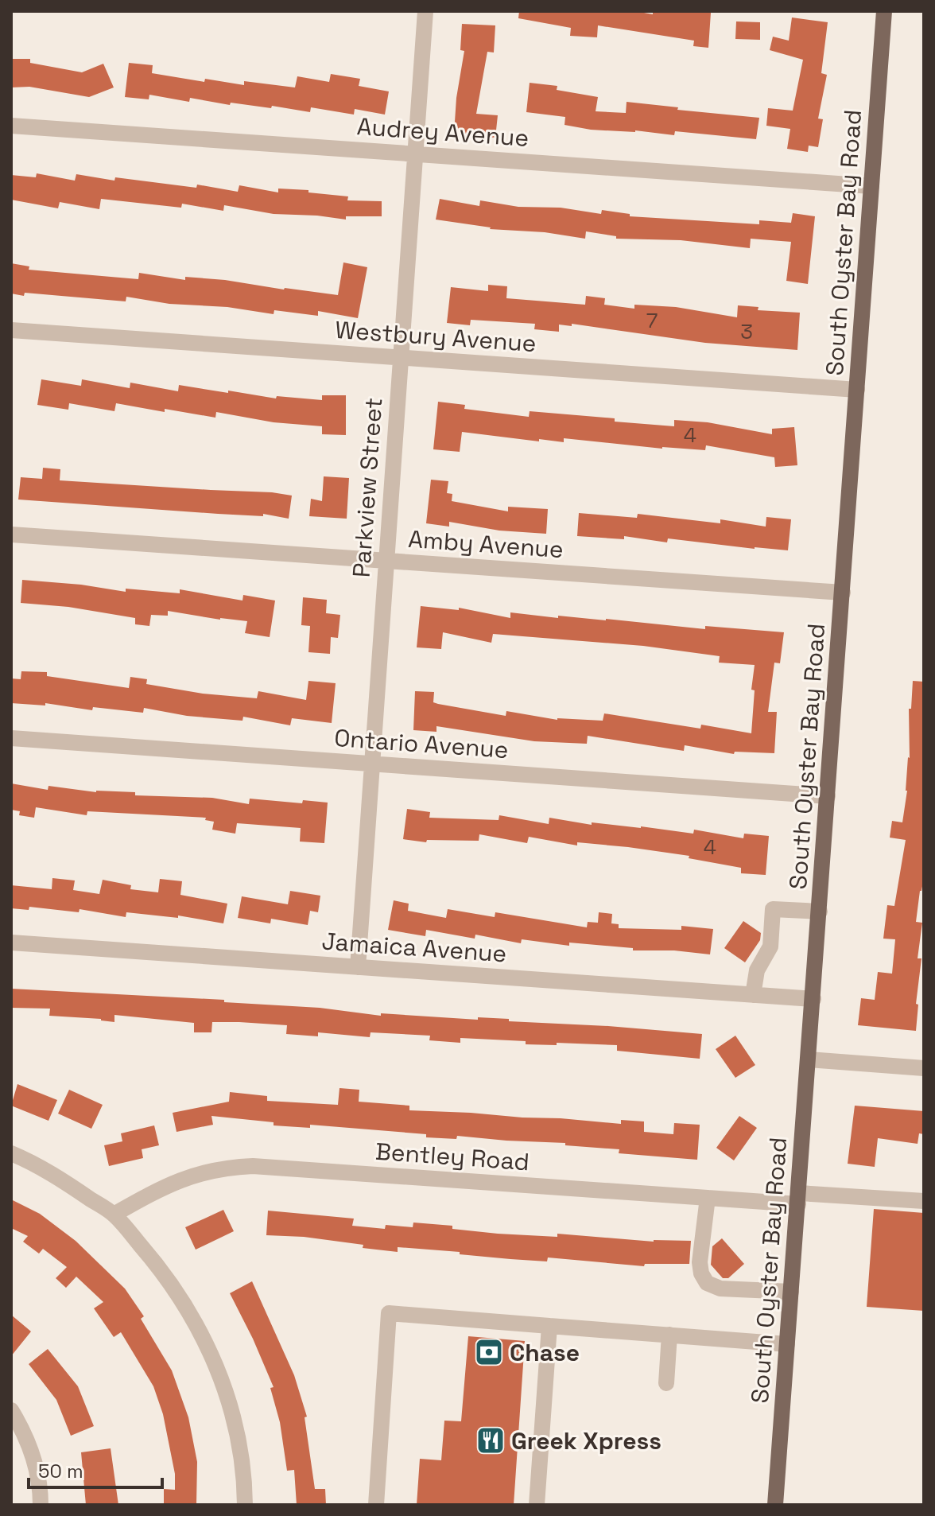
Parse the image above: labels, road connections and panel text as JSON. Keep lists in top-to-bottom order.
{
  "streets": {
    "main road": ["South Oyster Bay Road"],
    "street": [
      "Audrey Avenue",
      "Westbury Avenue",
      "Parkview Street",
      "Amby Avenue",
      "Ontario Avenue",
      "Jamaica Avenue",
      "Bentley Road"
    ]
  },
  "crossings": [
    ["Audrey Avenue", "South Oyster Bay Road"],
    ["Audrey Avenue", "Parkview Street"],
    ["South Oyster Bay Road", "Westbury Avenue"],
    ["South Oyster Bay Road", "Amby Avenue"],
    ["South Oyster Bay Road", "Ontario Avenue"],
    ["South Oyster Bay Road", "Jamaica Avenue"],
    ["South Oyster Bay Road", "Bentley Road"],
    ["Westbury Avenue", "Parkview Street"],
    ["Parkview Street", "Amby Avenue"],
    ["Parkview Street", "Ontario Avenue"],
    ["Parkview Street", "Jamaica Avenue"]
  ],
  "places": {
    "bank": ["Chase"],
    "restaurant": ["Greek Xpress"]
  },
  "house_numbers": [
    "7",
    "3",
    "4",
    "4"
  ],
  "scale_bar": "50 m"
}
